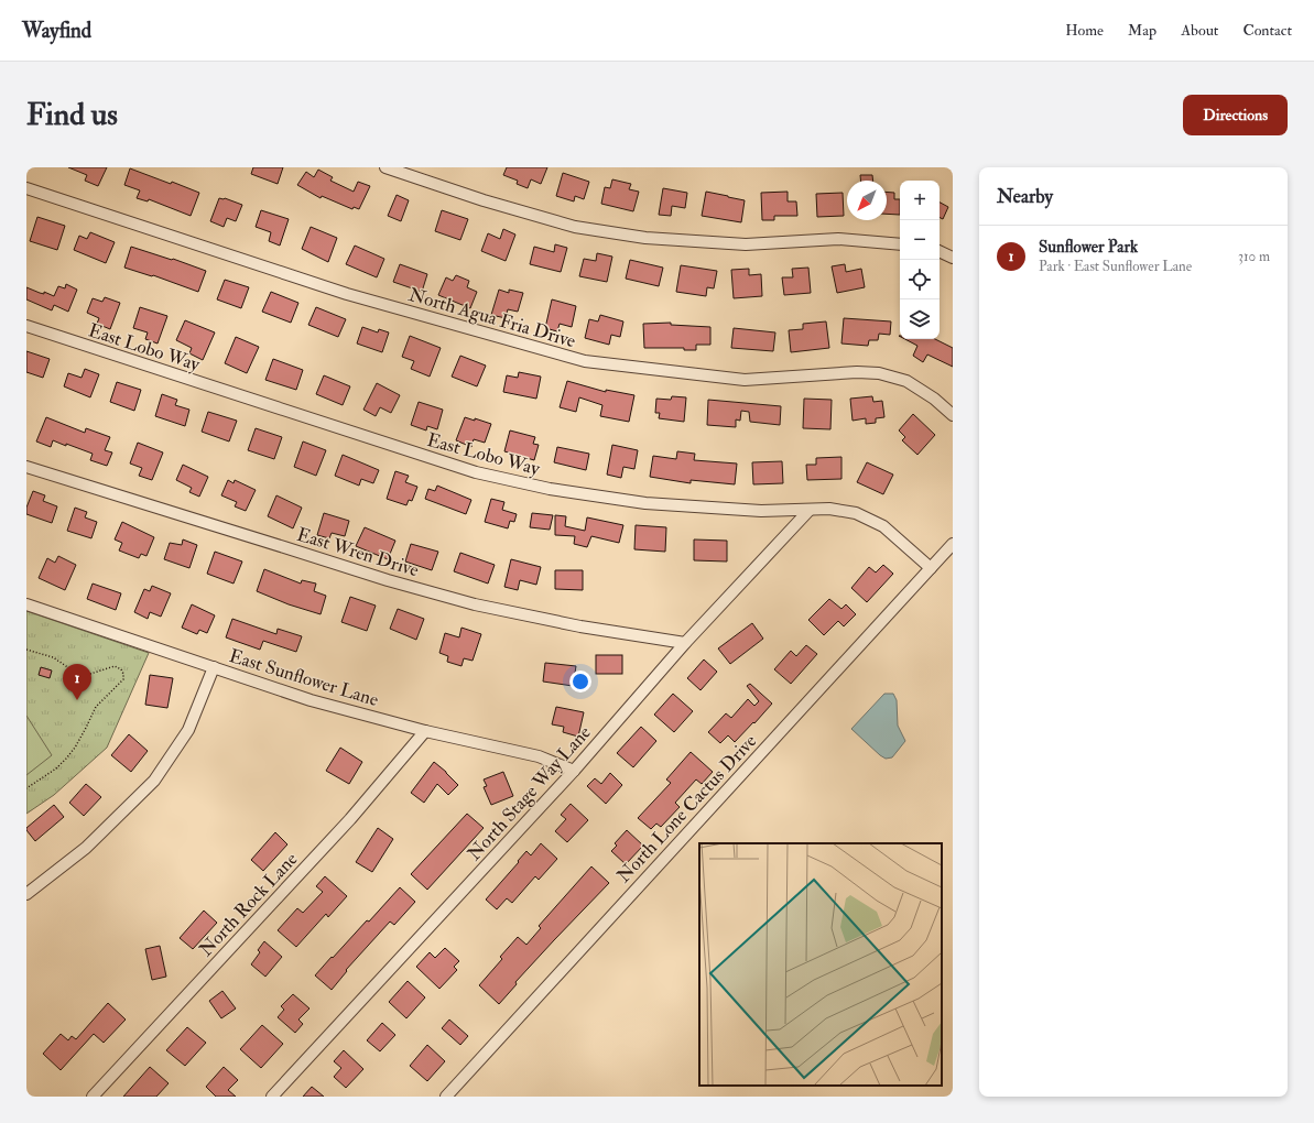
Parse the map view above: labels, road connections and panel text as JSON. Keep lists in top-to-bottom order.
{
  "streets": {
    "street": [
      "North Agua Fria Drive",
      "East Lobo Way",
      "East Wren Drive",
      "East Sunflower Lane",
      "North Stage Way Lane",
      "North Lone Cactus Drive",
      "North Rock Lane"
    ]
  },
  "crossings": [
    ["East Lobo Way", "North Stage Way Lane"],
    ["East Lobo Way", "North Lone Cactus Drive"],
    ["East Wren Drive", "North Stage Way Lane"],
    ["East Sunflower Lane", "North Stage Way Lane"],
    ["East Sunflower Lane", "North Rock Lane"]
  ],
  "north": "bottom left",
  "page": {
    "header": "Wayfind",
    "nav": [
      "Home",
      "Map",
      "About",
      "Contact"
    ],
    "buttons": "Directions",
    "title": "Find us",
    "heading": "Nearby",
    "map_buttons": ["+", "−"],
    "list": [
      {
        "mark": "1",
        "name": "Sunflower Park",
        "note": "Park · East Sunflower Lane",
        "value": "310 m"
      }
    ],
    "pins": "1"
  }
}
